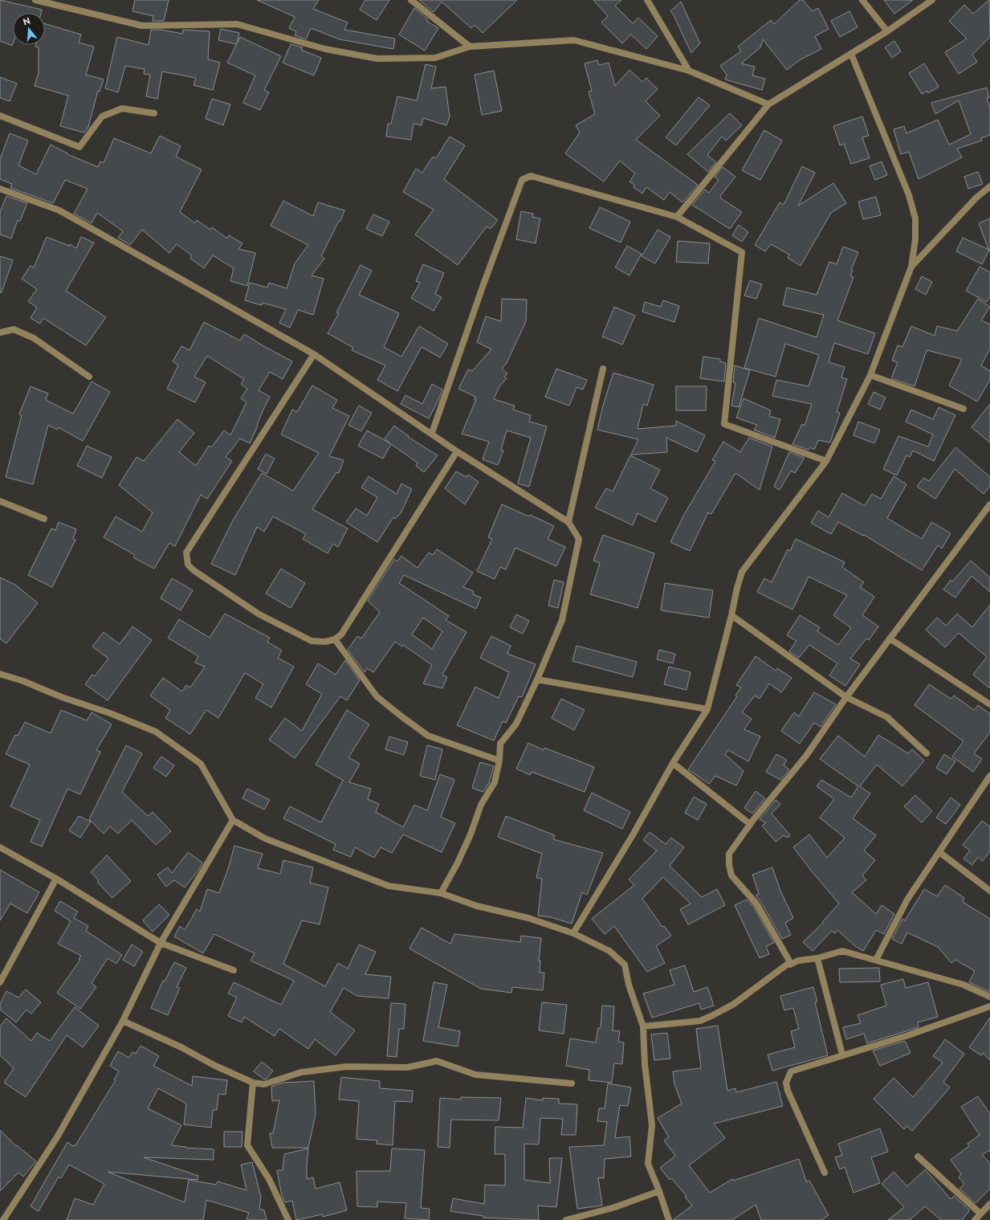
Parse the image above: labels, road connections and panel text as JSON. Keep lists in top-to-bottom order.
{
  "north": "top"
}
